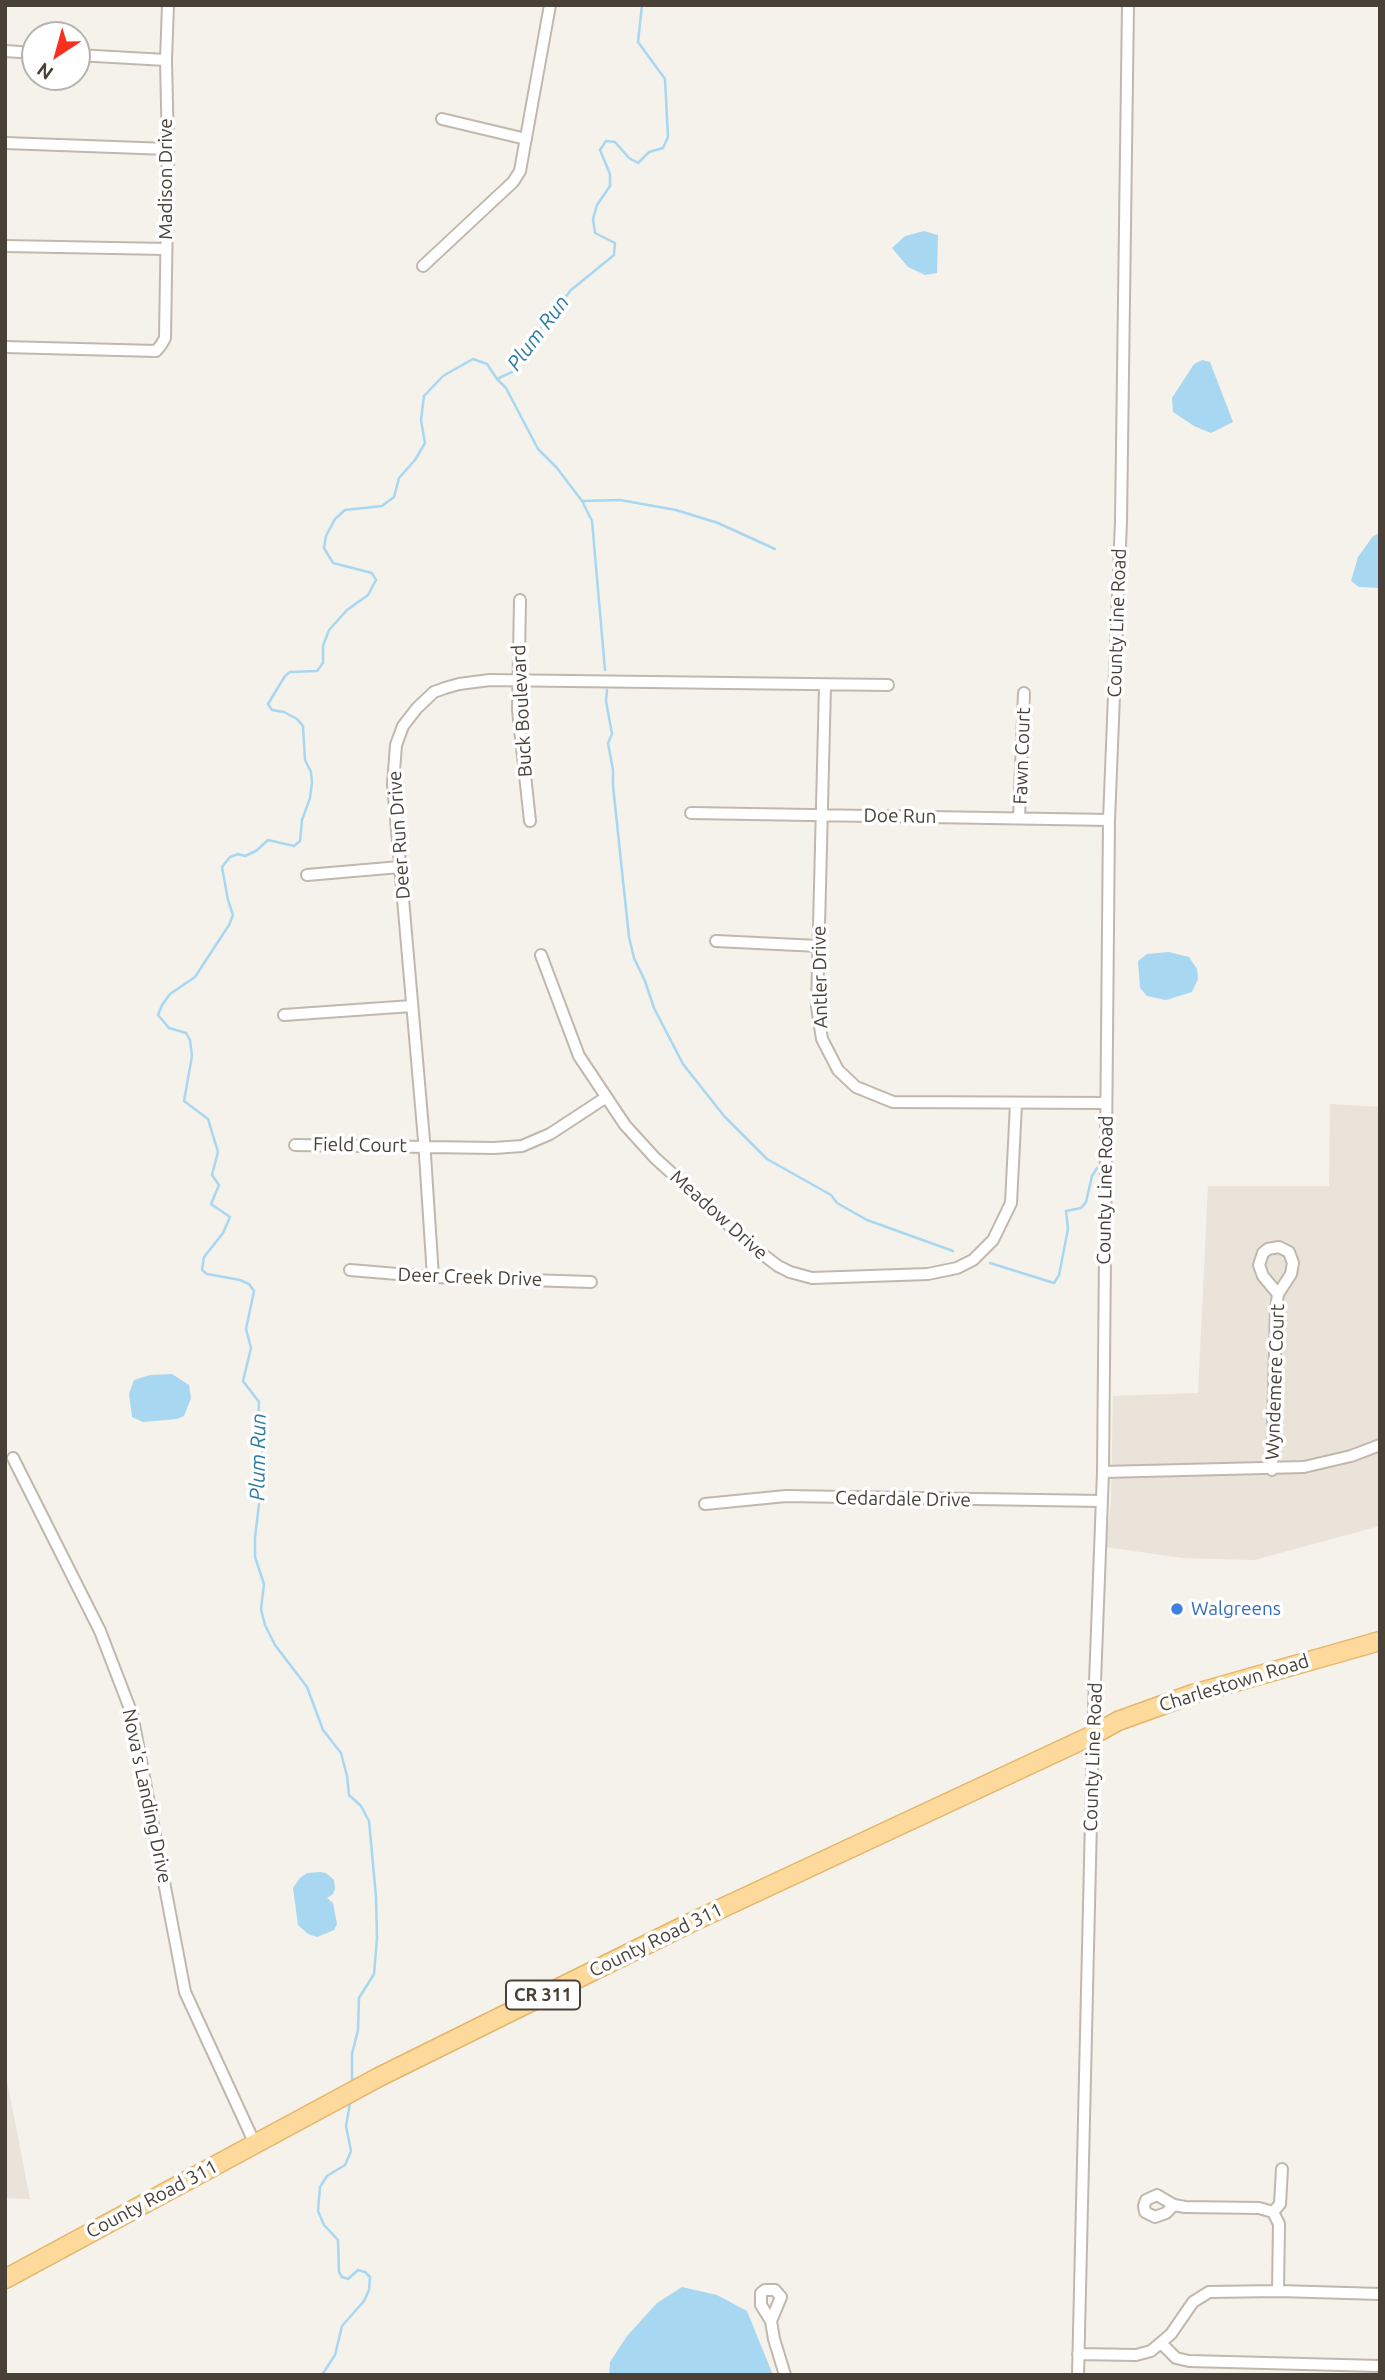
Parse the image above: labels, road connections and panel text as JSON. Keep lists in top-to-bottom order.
{
  "streets": {
    "main road": ["Charlestown Road", "County Road 311", "CR 311"],
    "street": [
      "Madison Drive",
      "County Line Road",
      "Buck Boulevard",
      "Fawn Court",
      "Doe Run",
      "Deer Run Drive",
      "Antler Drive",
      "Field Court",
      "Meadow Drive",
      "Deer Creek Drive",
      "Wyndemere Court",
      "Cedardale Drive",
      "Nova's Landing Drive"
    ]
  },
  "crossings": [
    ["County Line Road", "Doe Run"],
    ["County Line Road", "Antler Drive"],
    ["County Line Road", "Cedardale Drive"],
    ["County Line Road", "Charlestown Road"],
    ["County Line Road", "County Road 311"],
    ["Buck Boulevard", "Deer Run Drive"],
    ["Fawn Court", "Doe Run"],
    ["Doe Run", "Antler Drive"],
    ["Deer Run Drive", "Antler Drive"],
    ["Deer Run Drive", "Field Court"],
    ["Deer Run Drive", "Deer Creek Drive"],
    ["Antler Drive", "Meadow Drive"],
    ["Field Court", "Meadow Drive"],
    ["Charlestown Road", "County Road 311"],
    ["Nova's Landing Drive", "County Road 311"]
  ],
  "water": ["Plum Run"],
  "places": ["Walgreens"],
  "north": "bottom left"
}
